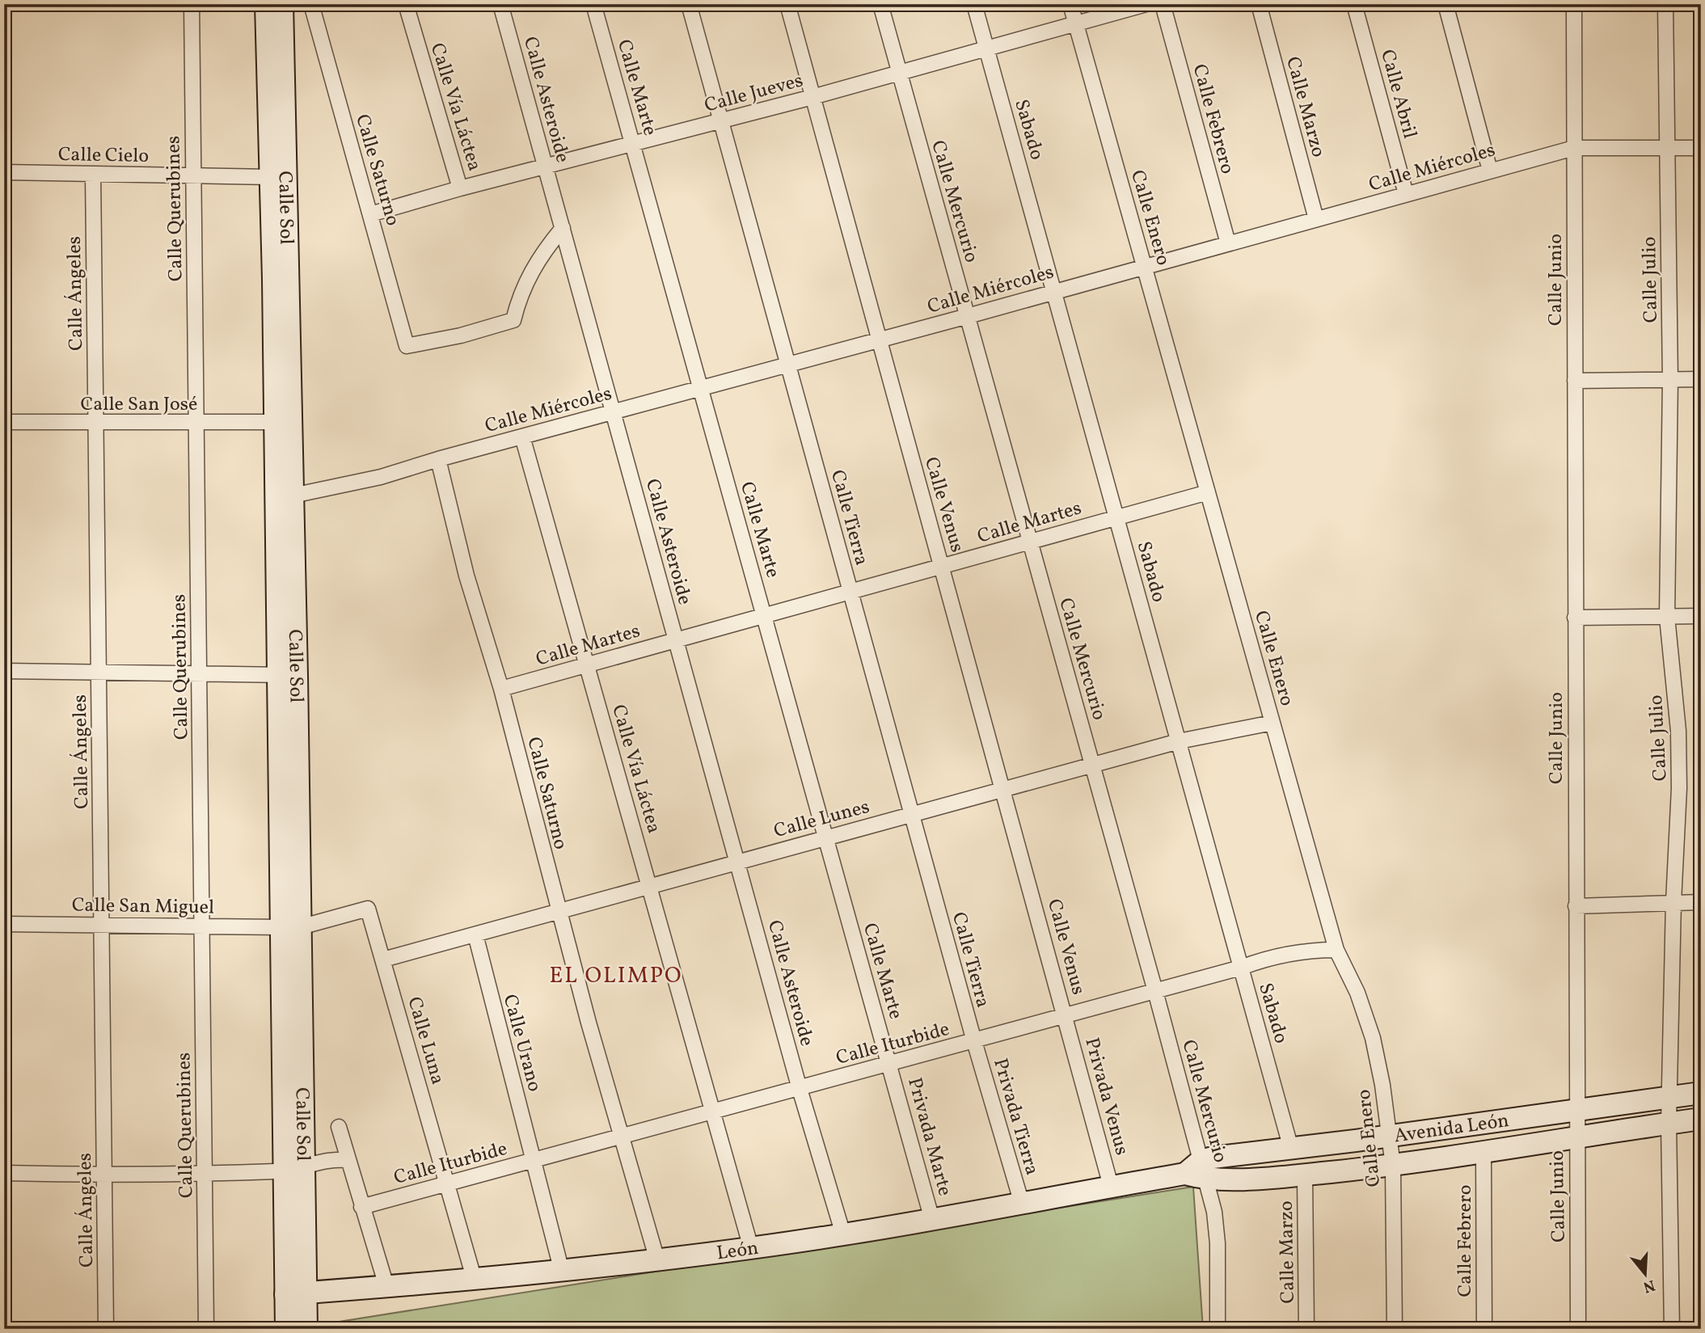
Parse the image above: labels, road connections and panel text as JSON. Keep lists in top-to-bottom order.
{
  "streets": {
    "street": [
      "Calle Marte",
      "Calle Jueves",
      "Calle Abril",
      "Calle Asteroide",
      "Calle Vía Láctea",
      "Calle Marzo",
      "Calle Febrero",
      "Sabado",
      "Calle Cielo",
      "Calle Miércoles",
      "Calle Saturno",
      "Calle Mercurio",
      "Calle Querubines",
      "Calle Sol",
      "Calle Enero",
      "Calle Junio",
      "Calle Julio",
      "Calle Ángeles",
      "Calle San José",
      "Calle Venus",
      "Calle Tierra",
      "Calle Martes",
      "Calle Lunes",
      "Calle San Miguel",
      "Calle Luna",
      "Calle Urano",
      "Calle Iturbide",
      "Privada Venus",
      "Privada Tierra",
      "Avenida León",
      "Privada Marte",
      "León"
    ]
  },
  "crossings": [
    ["Calle Marte", "Calle Jueves"],
    ["Calle Marte", "Calle Miércoles"],
    ["Calle Marte", "Calle Martes"],
    ["Calle Marte", "Calle Lunes"],
    ["Calle Marte", "Calle Iturbide"],
    ["Calle Marte", "Privada Marte"],
    ["Calle Jueves", "Calle Asteroide"],
    ["Calle Jueves", "Calle Vía Láctea"],
    ["Calle Jueves", "Sabado"],
    ["Calle Jueves", "Calle Saturno"],
    ["Calle Jueves", "Calle Mercurio"],
    ["Calle Jueves", "Calle Enero"],
    ["Calle Jueves", "Calle Venus"],
    ["Calle Jueves", "Calle Tierra"],
    ["Calle Abril", "Calle Miércoles"],
    ["Calle Asteroide", "Calle Miércoles"],
    ["Calle Asteroide", "Calle Saturno"],
    ["Calle Asteroide", "Calle Martes"],
    ["Calle Asteroide", "Calle Lunes"],
    ["Calle Asteroide", "Calle Iturbide"],
    ["Calle Asteroide", "León"],
    ["Calle Vía Láctea", "Calle Miércoles"],
    ["Calle Vía Láctea", "Calle Martes"],
    ["Calle Vía Láctea", "Calle Lunes"],
    ["Calle Vía Láctea", "Calle Iturbide"],
    ["Calle Vía Láctea", "León"],
    ["Calle Marzo", "Calle Miércoles"],
    ["Calle Marzo", "Avenida León"],
    ["Calle Febrero", "Calle Miércoles"],
    ["Calle Febrero", "Avenida León"],
    ["Sabado", "Calle Miércoles"],
    ["Sabado", "Calle Martes"],
    ["Sabado", "Calle Lunes"],
    ["Sabado", "Calle Iturbide"],
    ["Sabado", "Avenida León"],
    ["Calle Cielo", "Calle Querubines"],
    ["Calle Cielo", "Calle Sol"],
    ["Calle Cielo", "Calle Ángeles"],
    ["Calle Miércoles", "Calle Saturno"],
    ["Calle Miércoles", "Calle Mercurio"],
    ["Calle Miércoles", "Calle Sol"],
    ["Calle Miércoles", "Calle Enero"],
    ["Calle Miércoles", "Calle Junio"],
    ["Calle Miércoles", "Calle Julio"],
    ["Calle Miércoles", "Calle Venus"],
    ["Calle Miércoles", "Calle Tierra"],
    ["Calle Saturno", "Calle Martes"],
    ["Calle Saturno", "Calle Lunes"],
    ["Calle Saturno", "Calle Iturbide"],
    ["Calle Saturno", "León"],
    ["Calle Mercurio", "Calle Martes"],
    ["Calle Mercurio", "Calle Lunes"],
    ["Calle Mercurio", "Calle Iturbide"],
    ["Calle Mercurio", "Avenida León"],
    ["Calle Mercurio", "León"],
    ["Calle Querubines", "Calle San José"],
    ["Calle Querubines", "Calle San Miguel"],
    ["Calle Sol", "Calle San José"],
    ["Calle Sol", "Calle San Miguel"],
    ["Calle Sol", "León"],
    ["Calle Enero", "Calle Martes"],
    ["Calle Enero", "Calle Lunes"],
    ["Calle Enero", "Calle Iturbide"],
    ["Calle Enero", "Avenida León"],
    ["Calle Junio", "Avenida León"],
    ["Calle Julio", "Avenida León"],
    ["Calle Ángeles", "Calle San José"],
    ["Calle Ángeles", "Calle San Miguel"],
    ["Calle Venus", "Calle Martes"],
    ["Calle Venus", "Calle Lunes"],
    ["Calle Venus", "Calle Iturbide"],
    ["Calle Venus", "Privada Venus"],
    ["Calle Tierra", "Calle Martes"],
    ["Calle Tierra", "Calle Lunes"],
    ["Calle Tierra", "Calle Iturbide"],
    ["Calle Tierra", "Privada Tierra"],
    ["Calle Lunes", "Calle Luna"],
    ["Calle Lunes", "Calle Urano"],
    ["Calle San Miguel", "Calle Luna"],
    ["Calle Luna", "Calle Iturbide"],
    ["Calle Luna", "León"],
    ["Calle Urano", "Calle Iturbide"],
    ["Calle Urano", "León"],
    ["Calle Iturbide", "Privada Venus"],
    ["Calle Iturbide", "Privada Tierra"],
    ["Calle Iturbide", "Privada Marte"],
    ["Privada Venus", "León"],
    ["Privada Tierra", "León"],
    ["Avenida León", "León"],
    ["Privada Marte", "León"]
  ],
  "districts": ["EL OLIMPO"],
  "north": "bottom"
}
